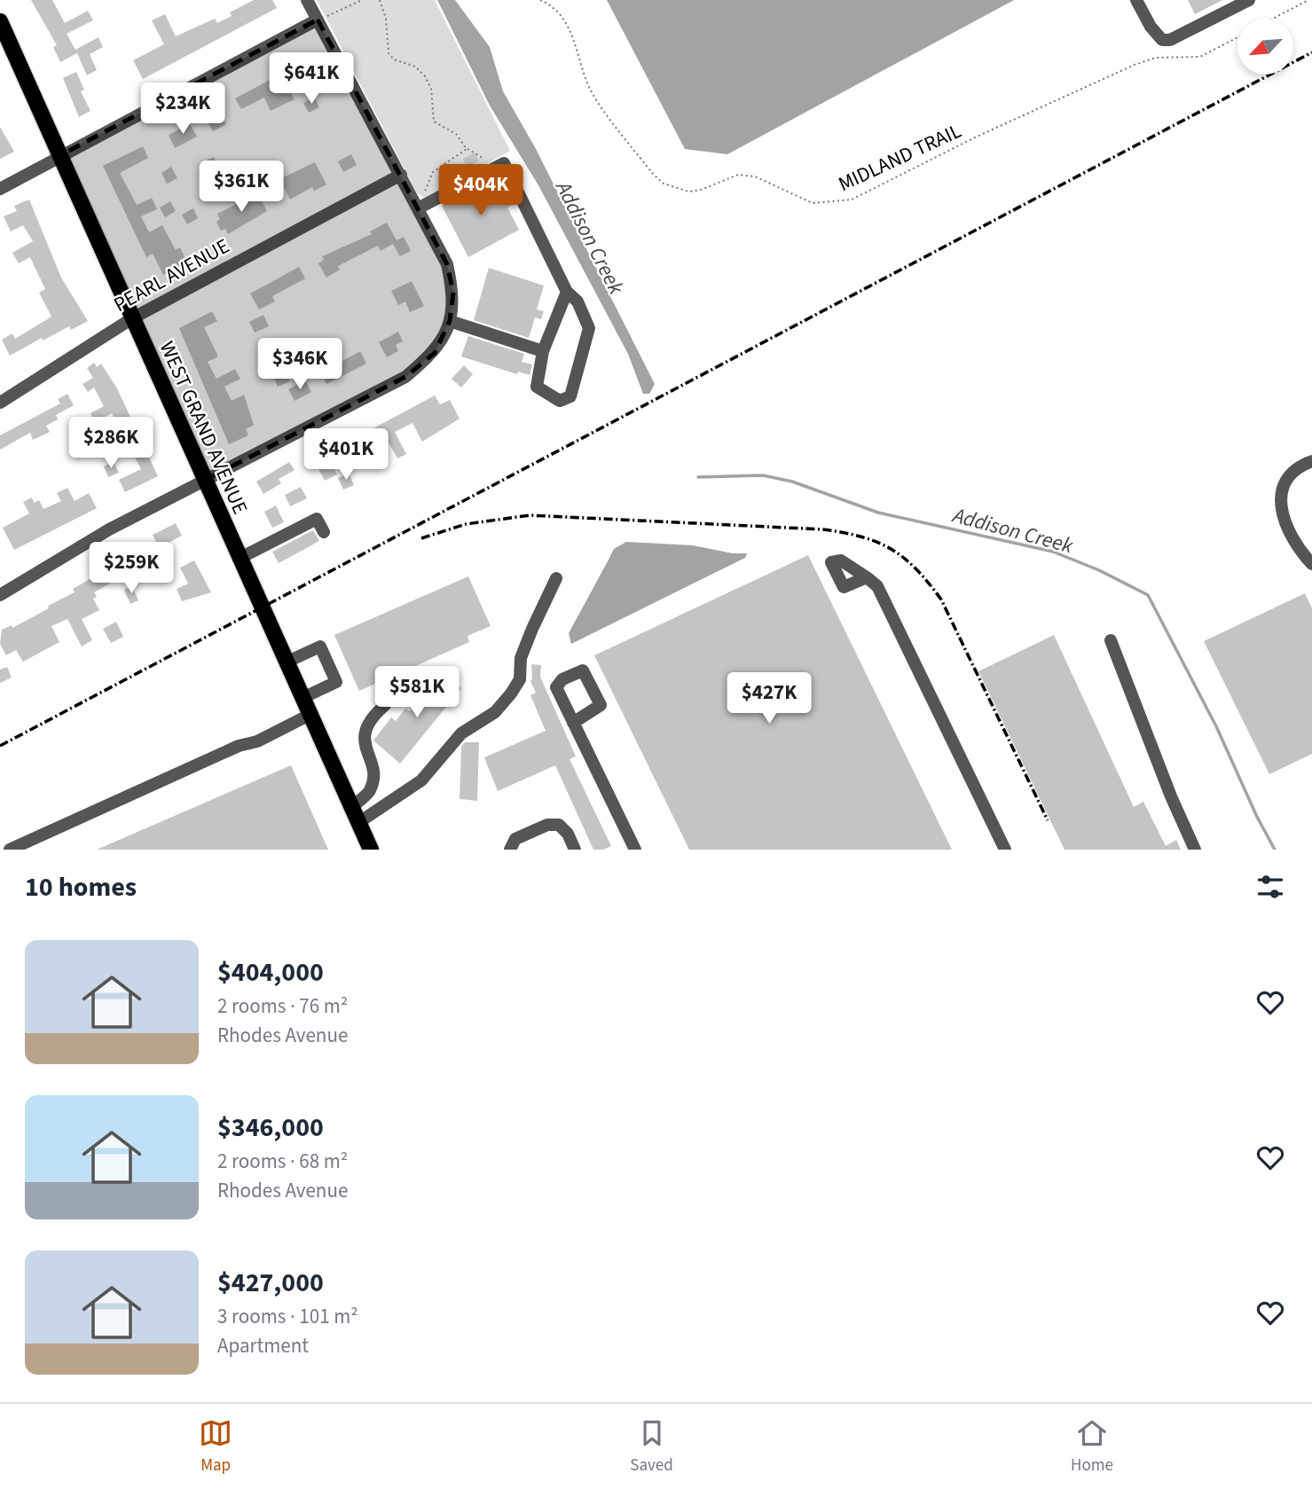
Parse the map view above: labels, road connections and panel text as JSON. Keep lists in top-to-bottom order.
{
  "streets": {
    "main road": ["WEST GRAND AVENUE"],
    "street": ["PEARL AVENUE"],
    "path": ["MIDLAND TRAIL"]
  },
  "crossings": [
    ["PEARL AVENUE", "WEST GRAND AVENUE"]
  ],
  "water": ["Addison Creek"],
  "north": "bottom left",
  "page": {
    "price": [
      "$641K",
      "$234K",
      "$361K",
      "$404K",
      "$346K",
      "$286K",
      "$401K",
      "$259K",
      "$581K",
      "$427K"
    ],
    "heading": "10 homes",
    "list": [
      {
        "name": "$404,000",
        "note": "2 rooms · 76 m² · Rhodes Avenue"
      },
      {
        "name": "$346,000",
        "note": "2 rooms · 68 m² · Rhodes Avenue"
      },
      {
        "name": "$427,000",
        "note": "3 rooms · 101 m² · Apartment"
      }
    ],
    "tabs": ["Map", "Saved", "Home"]
  }
}
